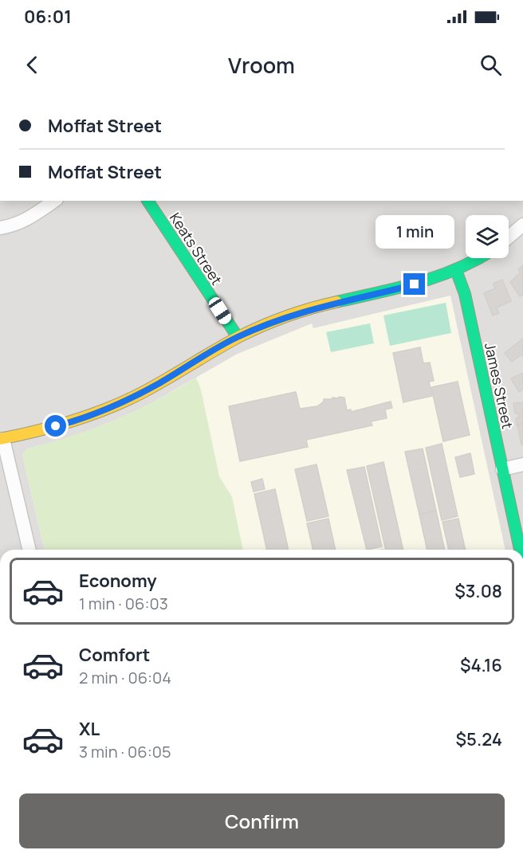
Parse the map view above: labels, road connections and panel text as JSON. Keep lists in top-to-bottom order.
{
  "streets": {
    "street": ["Keats Street", "James Street"]
  },
  "page": {
    "status": "06:01",
    "header": "Vroom",
    "banner": ["Moffat Street", "Moffat Street"],
    "bubble": "1 min",
    "list": [
      {
        "name": "Economy",
        "note": "1 min · 06:03",
        "value": "$3.08"
      },
      {
        "name": "Comfort",
        "note": "2 min · 06:04",
        "value": "$4.16"
      },
      {
        "name": "XL",
        "note": "3 min · 06:05",
        "value": "$5.24"
      }
    ],
    "buttons": "Confirm"
  }
}
